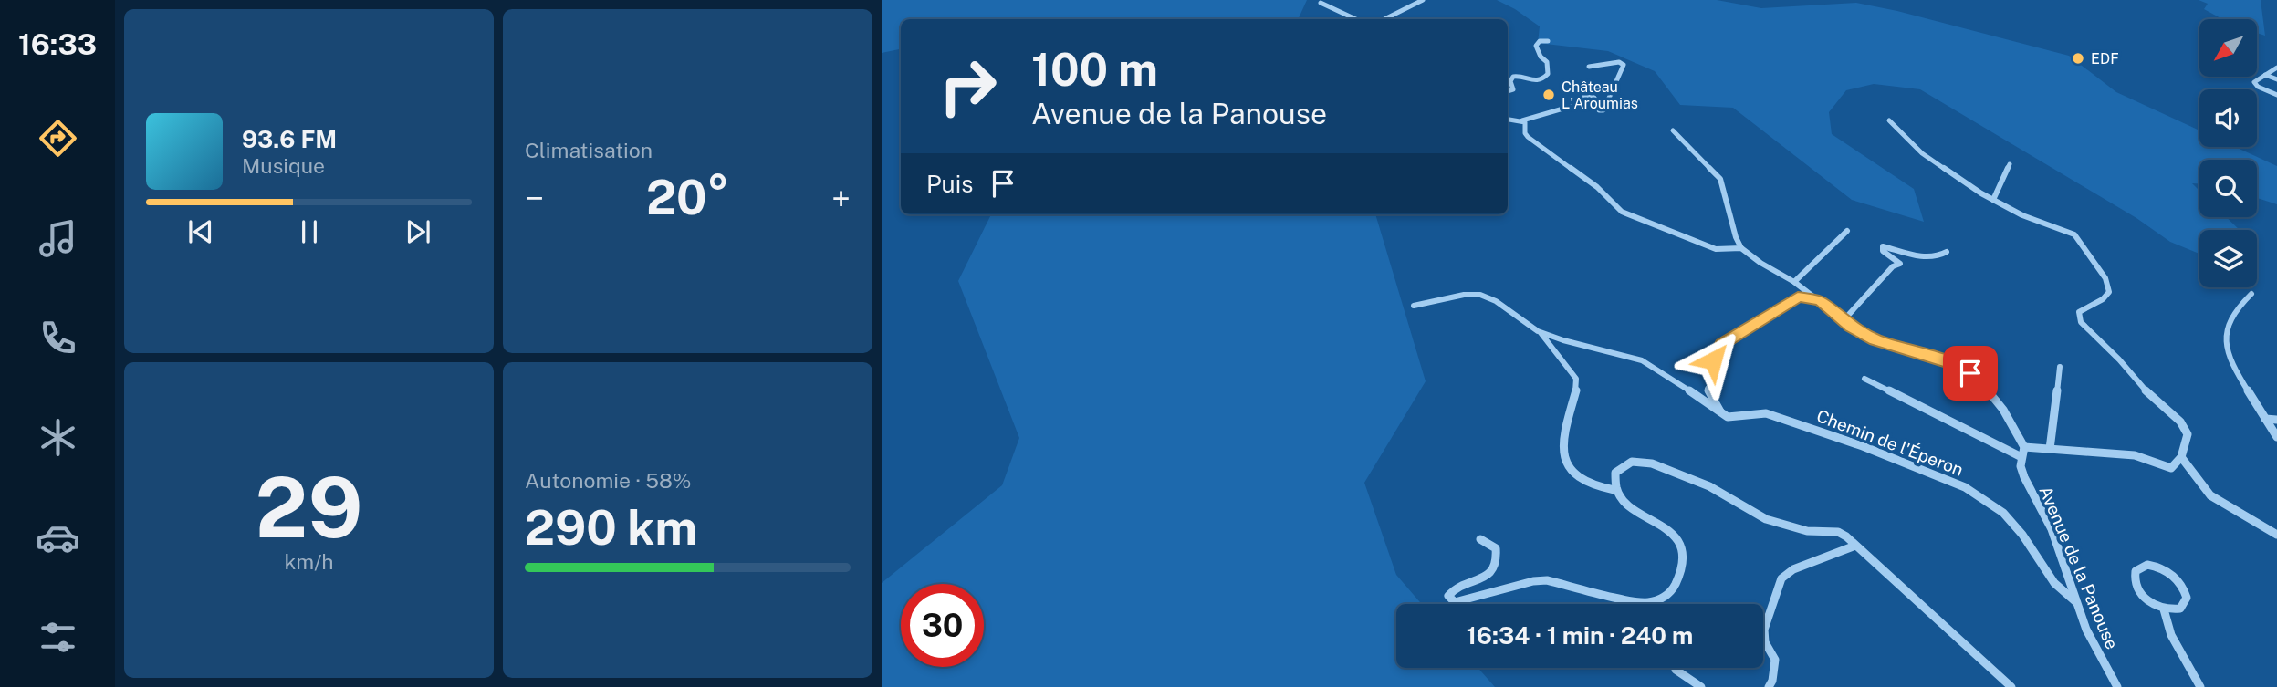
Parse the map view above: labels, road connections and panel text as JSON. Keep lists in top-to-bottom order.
{
  "streets": {
    "street": ["Chemin de l'Éperon", "Avenue de la Panouse"]
  },
  "crossings": [
    ["Chemin de l'Éperon", "Avenue de la Panouse"]
  ],
  "places": ["EDF", "Château L'Aroumias"],
  "north": "bottom left",
  "page": {
    "tabs": "16:33",
    "tile": [
      "Climatisation",
      ["29", "km/h"],
      ["Autonomie · 58%", "290 km"]
    ],
    "turn": ["100 m", "Avenue de la Panouse"],
    "song": ["93.6 FM", "Musique"],
    "then": "Puis",
    "heat": ["−", "20°", "+"],
    "limit": "30",
    "trip": "16:34 · 1 min · 240 m"
  }
}
